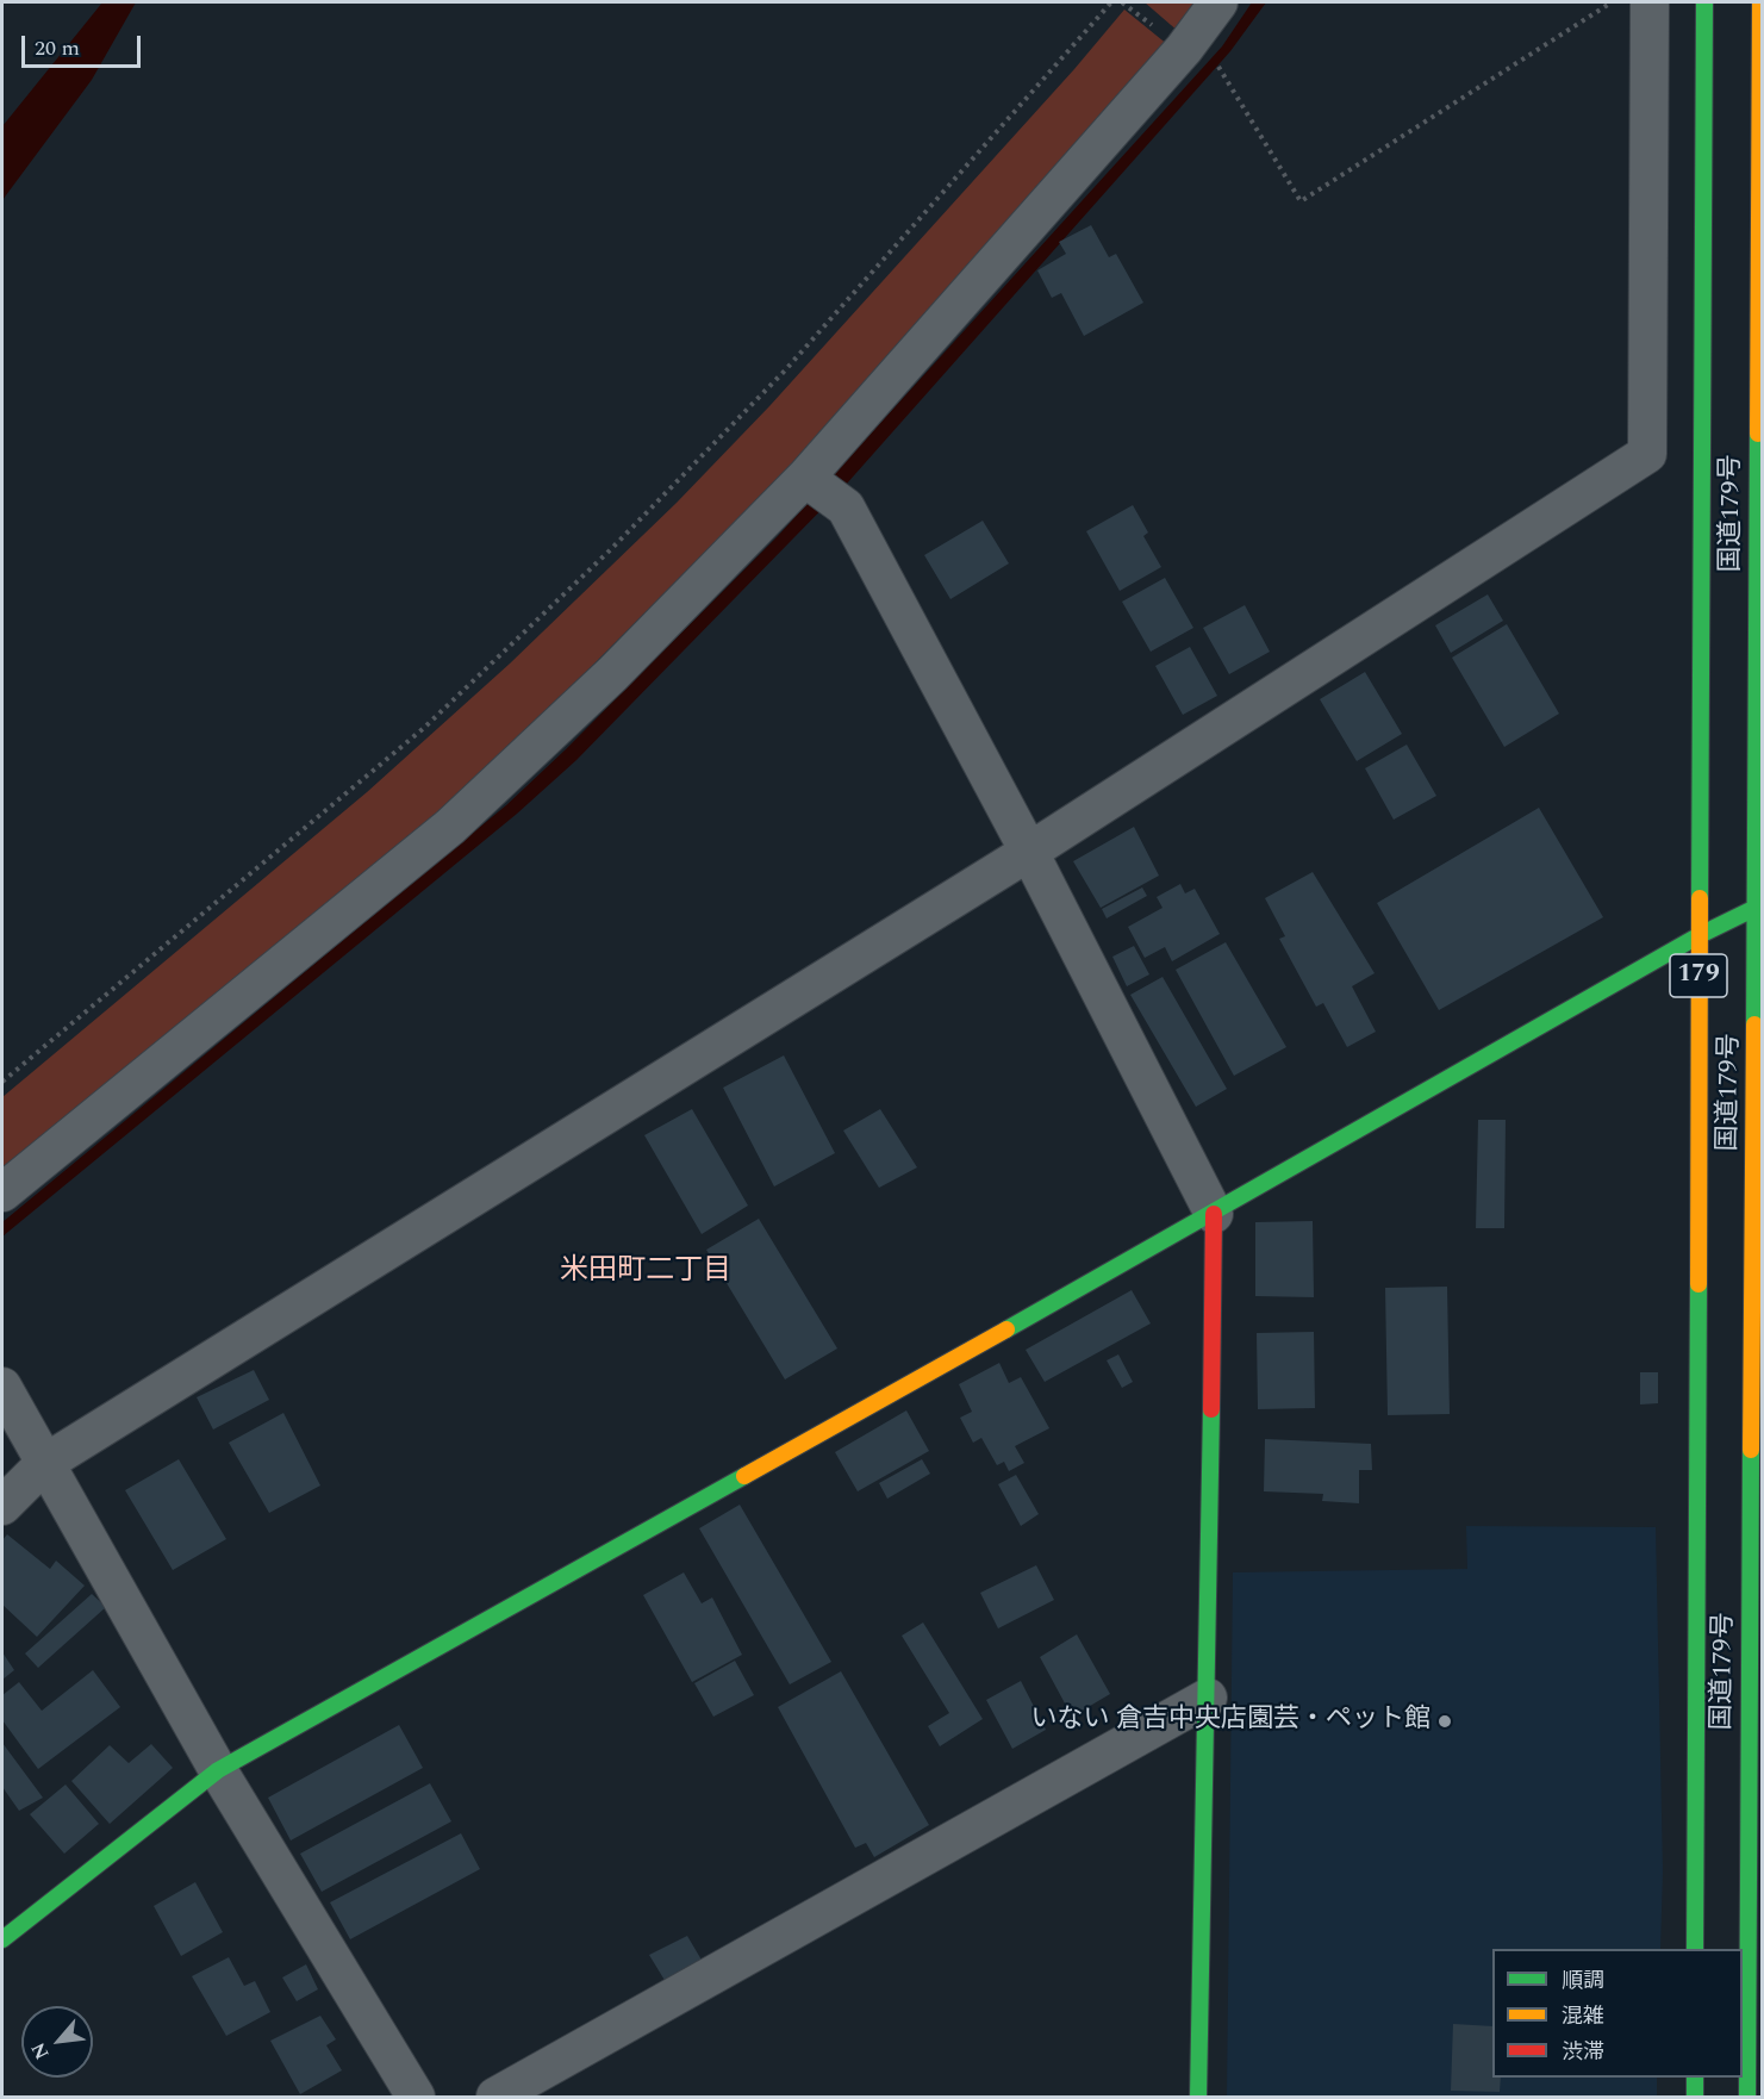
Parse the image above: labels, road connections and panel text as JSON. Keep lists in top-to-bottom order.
{
  "streets": {
    "main road": ["国道179号", "179"]
  },
  "districts": ["米田町二丁目"],
  "places": ["いない 倉吉中央店園芸・ペット館"],
  "legend": ["順調", "混雑", "渋滞"],
  "scale_bar": "20 m",
  "north": "bottom left"
}
